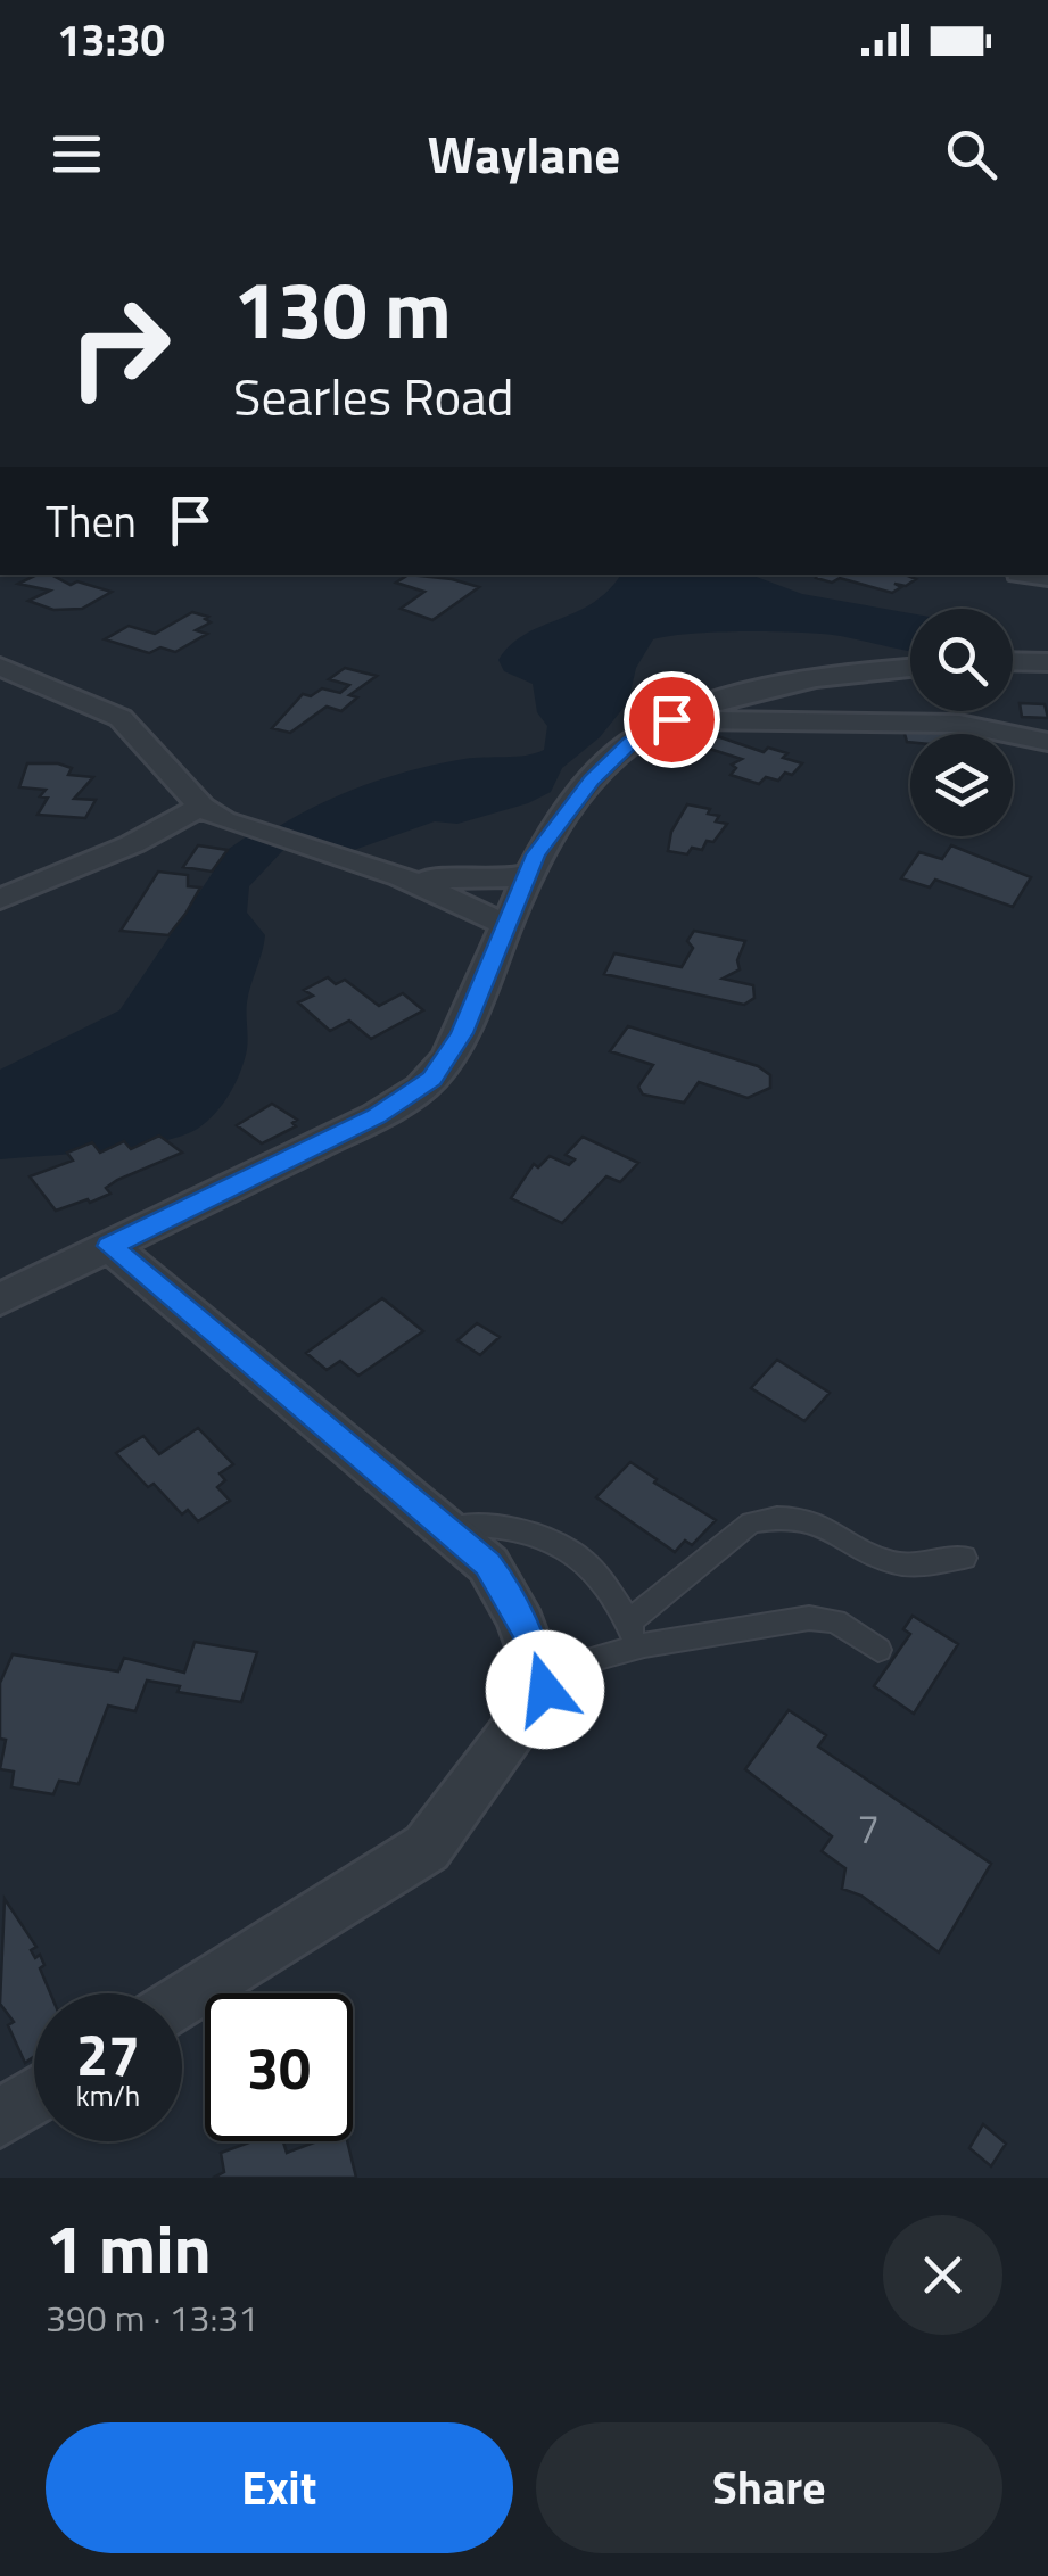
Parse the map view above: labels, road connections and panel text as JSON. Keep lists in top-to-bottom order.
{
  "house_numbers": ["7"],
  "page": {
    "status": "13:30",
    "header": "Waylane",
    "turn": ["130 m", "Searles Road"],
    "then": "Then",
    "speed": "27 km/h",
    "limit": "30",
    "heading": ["1 min", "390 m · 13:31"],
    "buttons": ["Exit", "Share"]
  }
}
